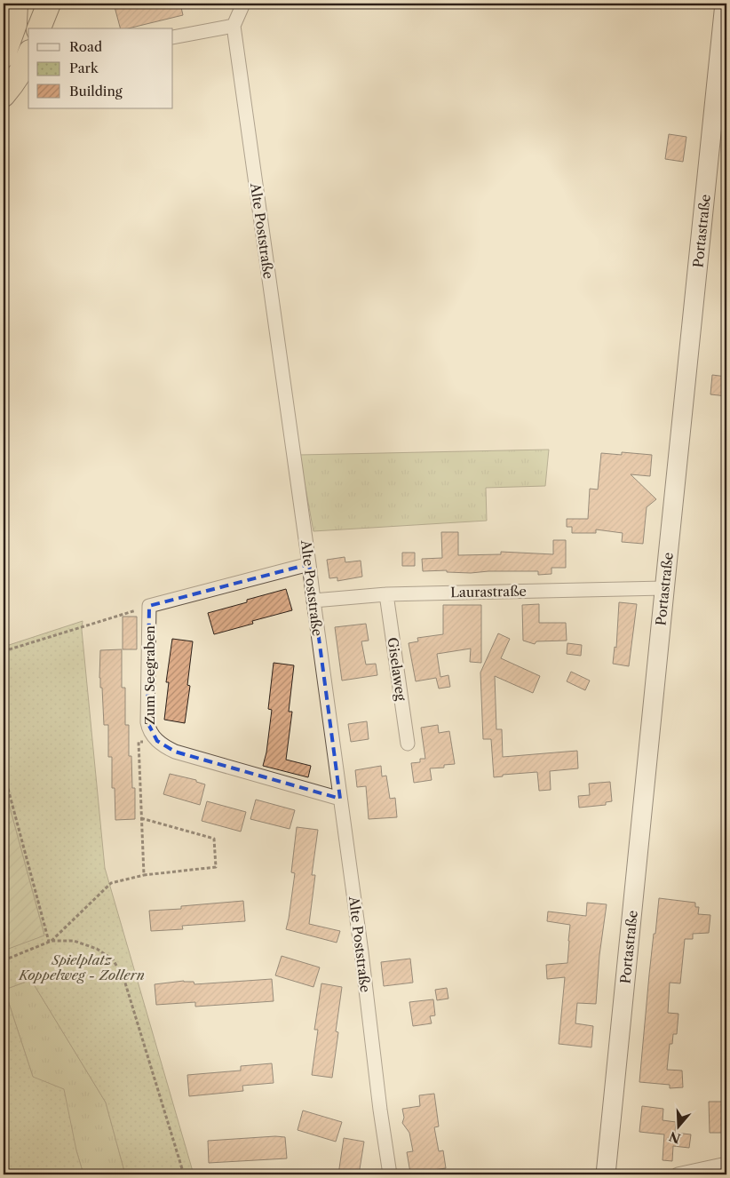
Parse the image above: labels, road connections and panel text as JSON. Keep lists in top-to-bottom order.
{
  "streets": {
    "main road": ["Portastraße"],
    "street": [
      "Alte Poststraße",
      "Laurastraße",
      "Giselaweg",
      "Zum Seegraben"
    ]
  },
  "crossings": [
    ["Alte Poststraße", "Laurastraße"],
    ["Alte Poststraße", "Zum Seegraben"],
    ["Portastraße", "Laurastraße"],
    ["Laurastraße", "Giselaweg"]
  ],
  "parks": ["Spielplatz Koppelweg - Zollern"],
  "legend": ["Road", "Park", "Building"],
  "north": "bottom"
}
